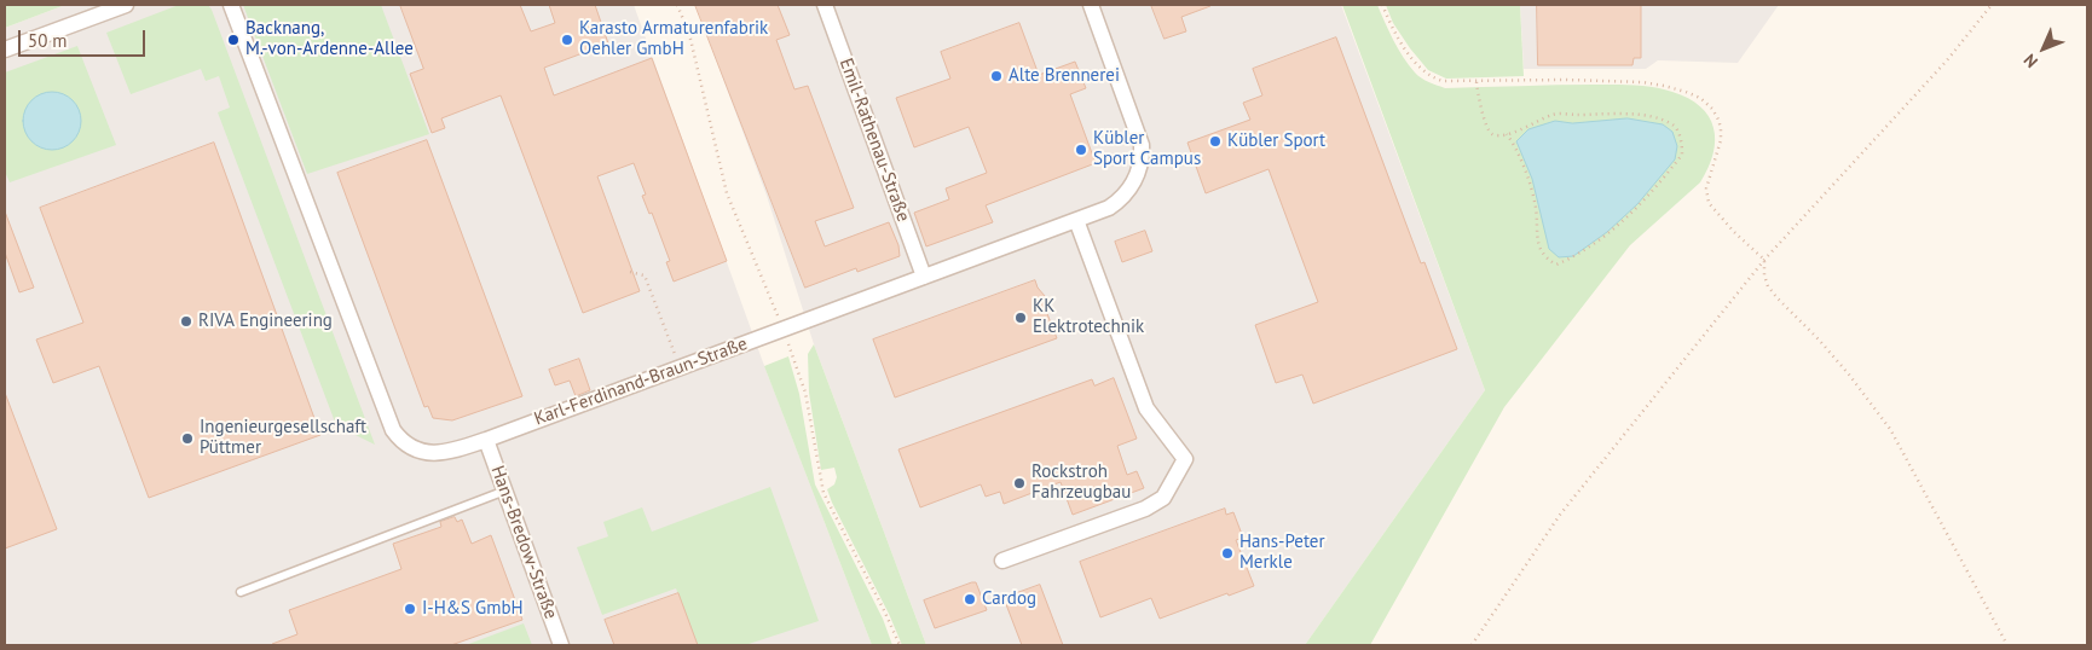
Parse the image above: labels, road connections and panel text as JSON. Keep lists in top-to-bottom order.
{
  "streets": {
    "street": ["Emil-Rathenau-Straße", "Karl-Ferdinand-Braun-Straße", "Hans-Bredow-Straße"]
  },
  "crossings": [
    ["Emil-Rathenau-Straße", "Karl-Ferdinand-Braun-Straße"],
    ["Karl-Ferdinand-Braun-Straße", "Hans-Bredow-Straße"]
  ],
  "places": [
    "Backnang, M.-von-Ardenne-Allee",
    "Karasto Armaturenfabrik Oehler GmbH",
    "Alte Brennerei",
    "Kübler Sport",
    "Kübler Sport Campus",
    "KK Elektrotechnik",
    "RIVA Engineering",
    "Ingenieurgesellschaft Püttmer",
    "Rockstroh Fahrzeugbau",
    "Hans-Peter Merkle",
    "Cardog",
    "I-H&S GmbH"
  ],
  "scale_bar": "50 m",
  "north": "bottom left"
}
